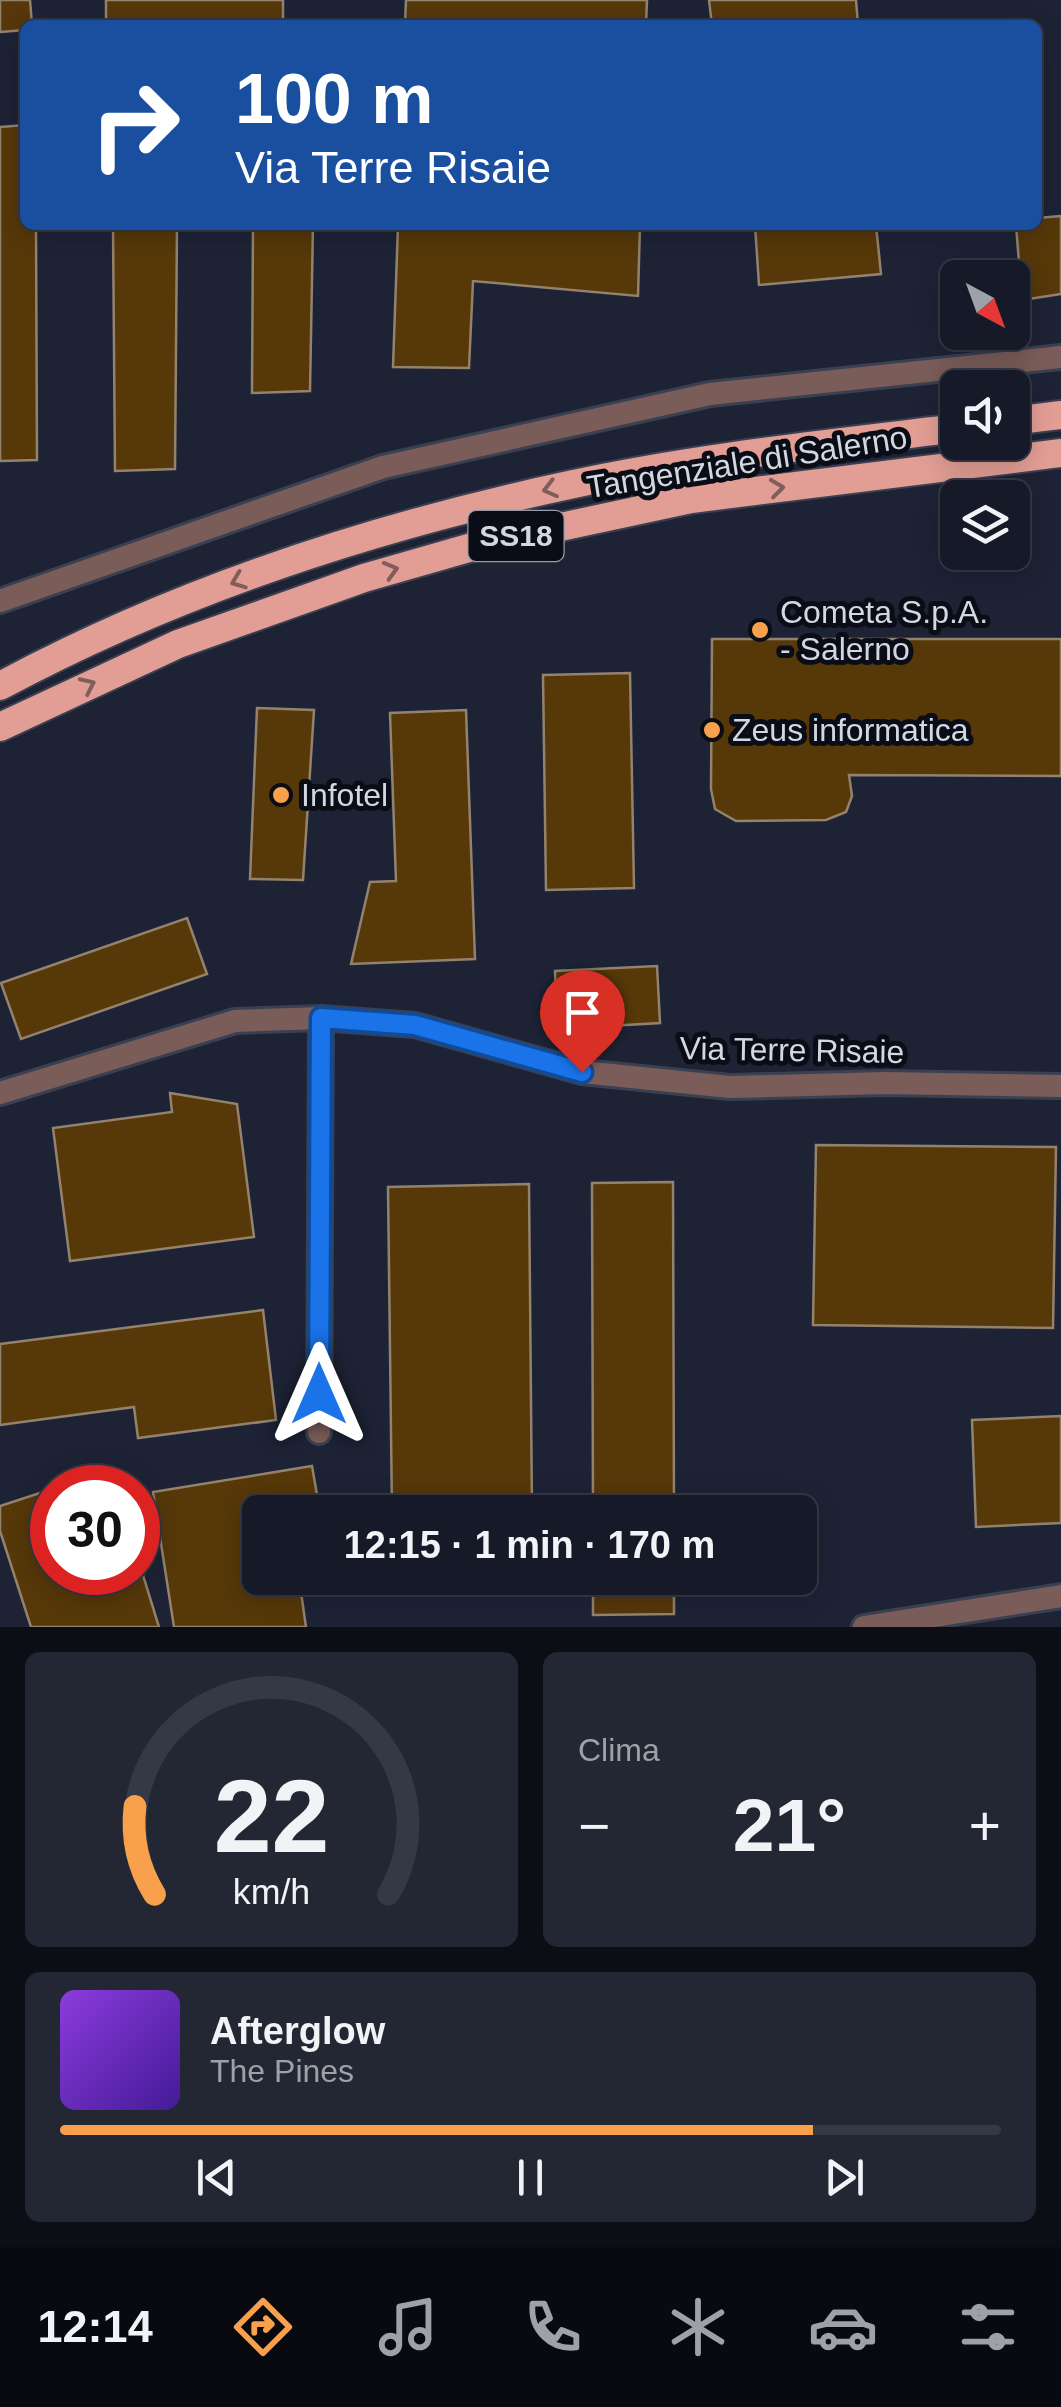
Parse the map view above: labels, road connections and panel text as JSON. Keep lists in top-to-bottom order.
{
  "streets": {
    "highway": ["Tangenziale di Salerno", "SS18"],
    "street": ["Via Terre Risaie"]
  },
  "places": ["Cometa S.p.A. - Salerno", "Zeus informatica", "Infotel"],
  "north": "bottom right",
  "page": {
    "turn": ["100 m", "Via Terre Risaie"],
    "limit": "30",
    "trip": "12:15 · 1 min · 170 m",
    "tile": "Clima",
    "heat": ["−", "21°", "+"],
    "song": ["Afterglow", "The Pines"],
    "tabs": "12:14",
    "gauge": ["22", "km/h"]
  }
}
